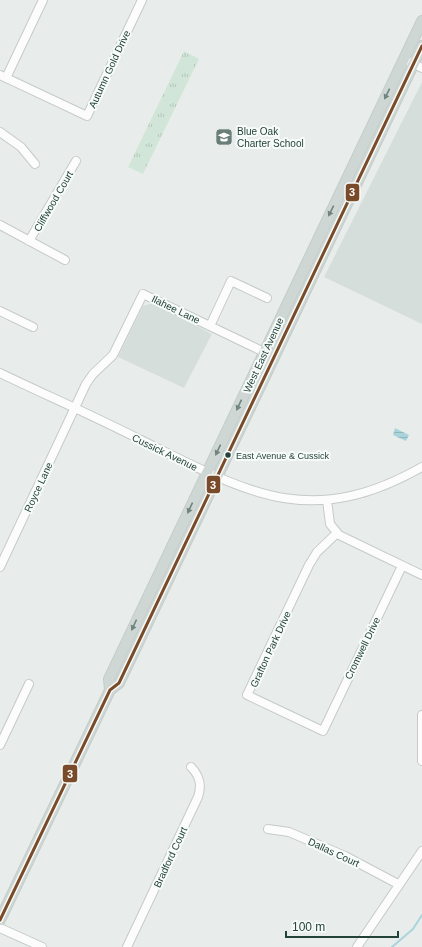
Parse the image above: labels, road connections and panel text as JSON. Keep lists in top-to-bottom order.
{
  "streets": {
    "main road": ["West East Avenue"],
    "street": [
      "Autumn Gold Drive",
      "Cliffwood Court",
      "Ilahee Lane",
      "Cussick Avenue",
      "Royce Lane",
      "Cromwell Drive",
      "Grafton Park Drive",
      "Dallas Court",
      "Bradford Court"
    ]
  },
  "crossings": [
    ["Ilahee Lane", "West East Avenue"],
    ["Ilahee Lane", "Cussick Avenue"],
    ["Ilahee Lane", "Royce Lane"],
    ["West East Avenue", "Cussick Avenue"],
    ["Cussick Avenue", "Royce Lane"],
    ["Cromwell Drive", "Grafton Park Drive"]
  ],
  "places": {
    "school or university": ["Blue Oak Charter School"],
    "other": ["East Avenue & Cussick"]
  },
  "lines": ["transit line 3"],
  "scale_bar": "100 m"
}
